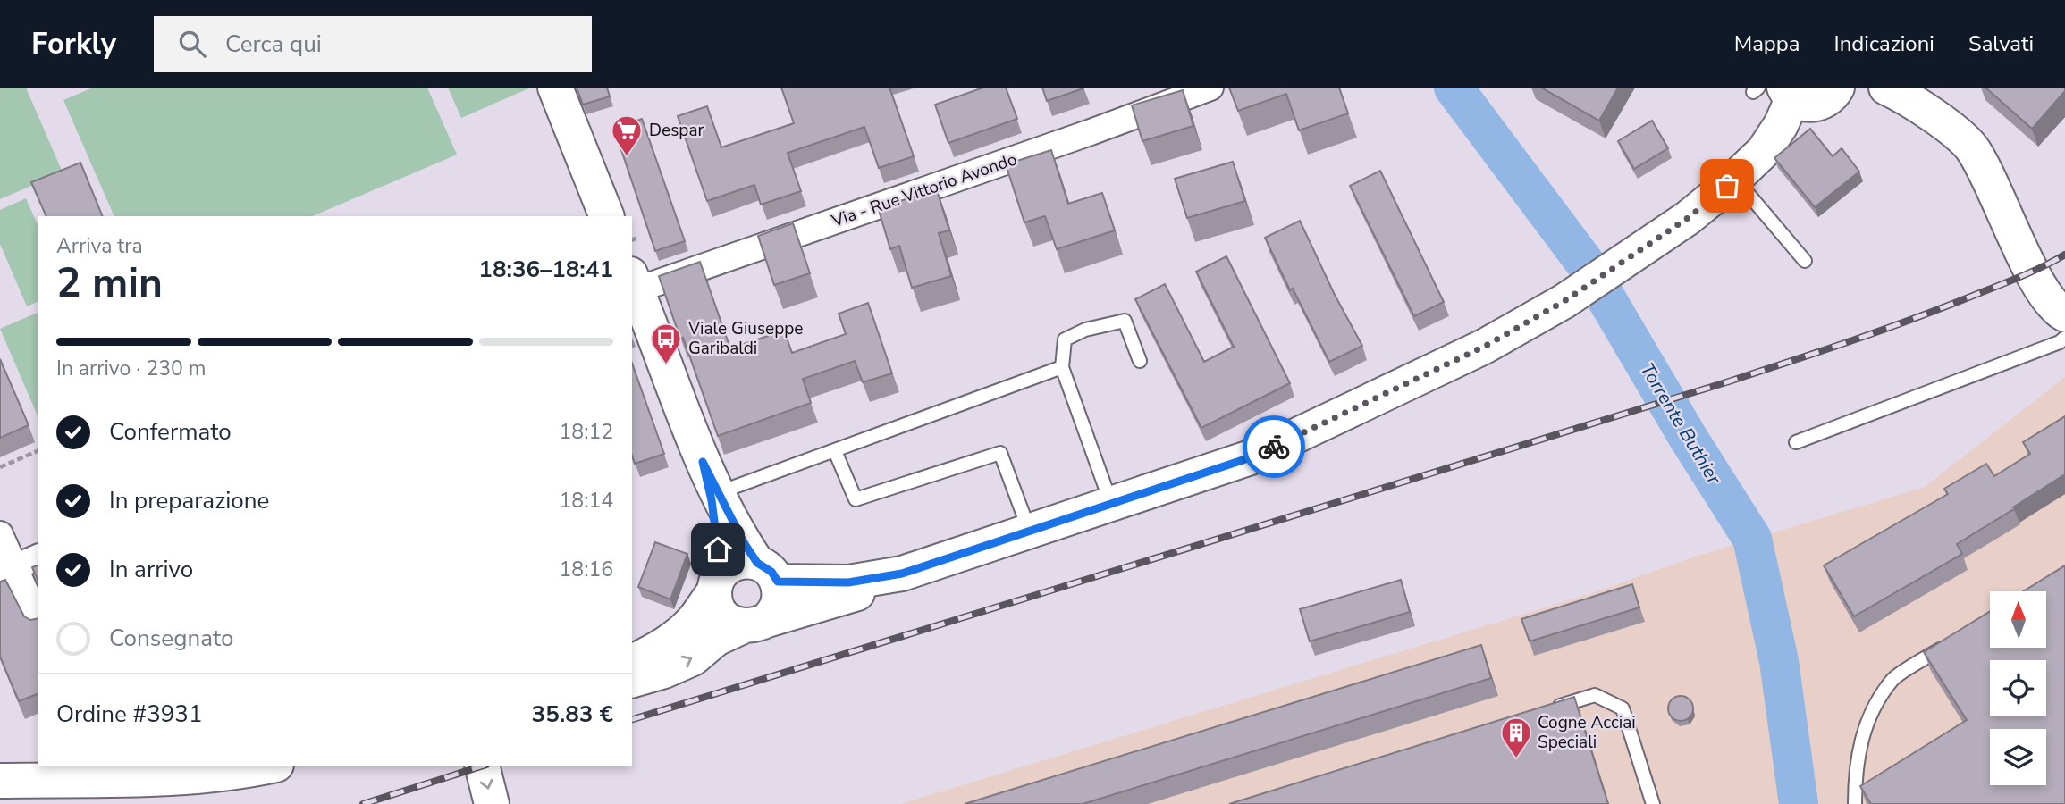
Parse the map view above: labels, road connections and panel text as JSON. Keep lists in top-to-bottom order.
{
  "streets": {
    "street": ["Via - Rue Vittorio Avondo"]
  },
  "water": ["Torrente Buthier"],
  "places": {
    "supermarket": ["Despar"],
    "bus stop": ["Viale Giuseppe Garibaldi"],
    "building": ["Cogne Acciai Speciali"]
  },
  "north": "top",
  "page": {
    "header": "Forkly",
    "search": "Cerca qui",
    "nav": ["Mappa", "Indicazioni", "Salvati"],
    "heading": ["2 min", "Arriva tra", "18:36–18:41"],
    "panel": ["Ordine #3931", "35.83 €"],
    "bar": "In arrivo · 230 m",
    "list": [
      ["Confermato", "18:12"],
      ["In preparazione", "18:14"],
      ["In arrivo", "18:16"],
      "Consegnato"
    ]
  }
}
